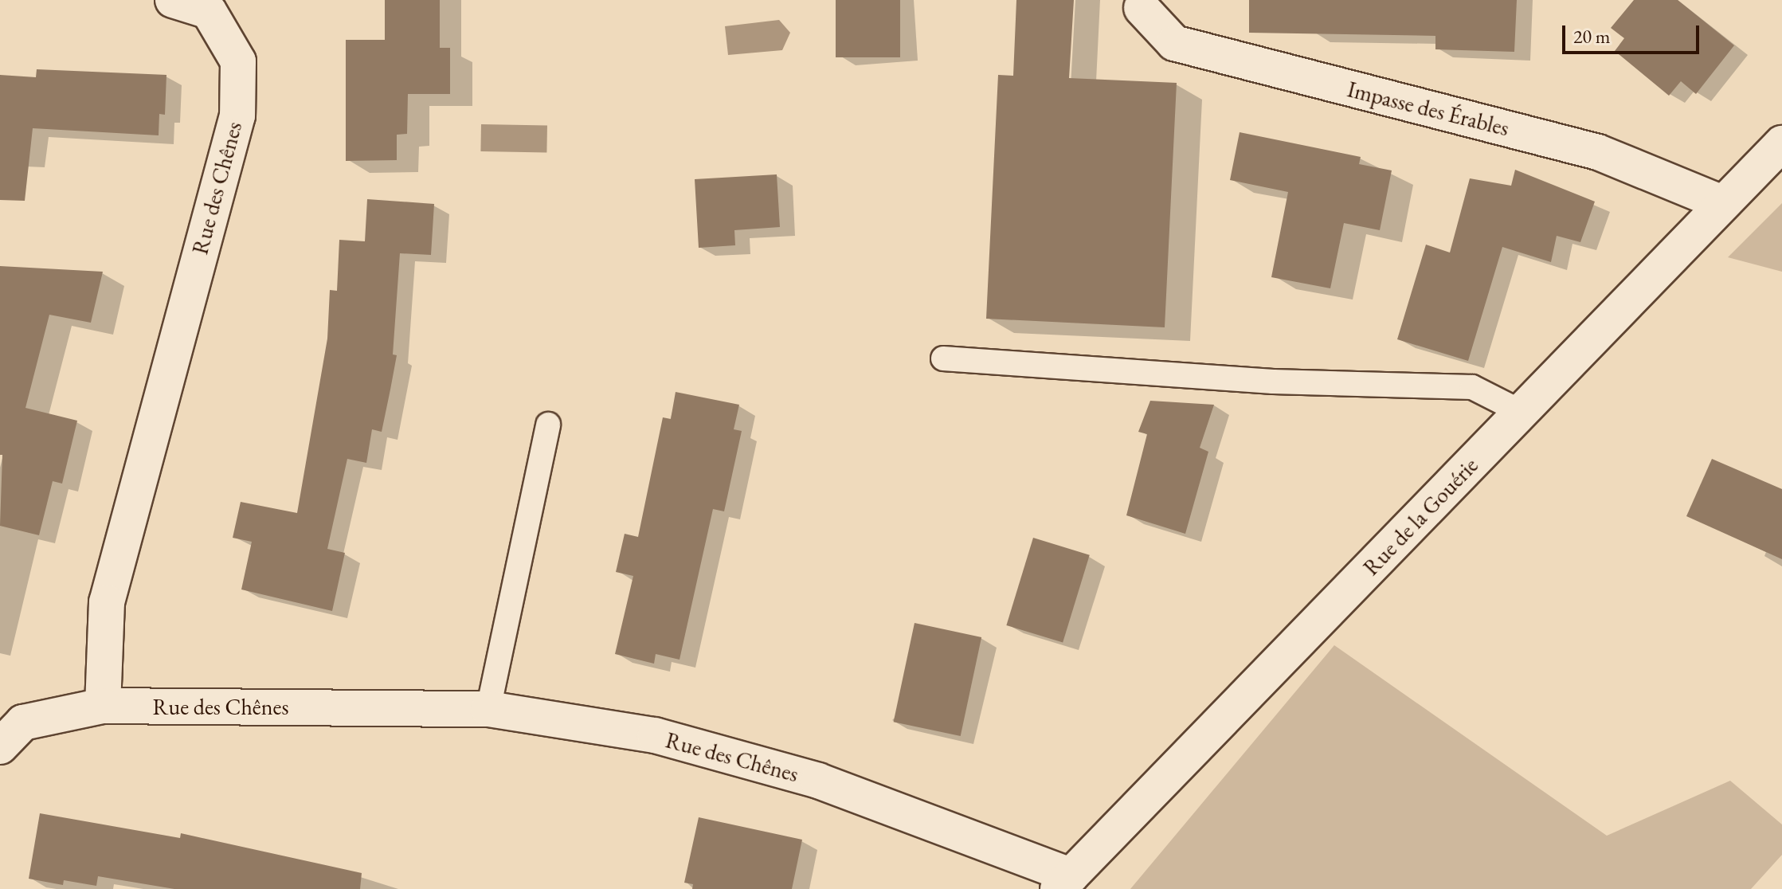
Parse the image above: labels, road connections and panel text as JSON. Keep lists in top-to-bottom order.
{
  "streets": {
    "street": ["Impasse des Érables", "Rue des Chênes", "Rue de la Gouérie"]
  },
  "crossings": [
    ["Impasse des Érables", "Rue de la Gouérie"],
    ["Rue des Chênes", "Rue de la Gouérie"]
  ],
  "scale_bar": "20 m"
}
